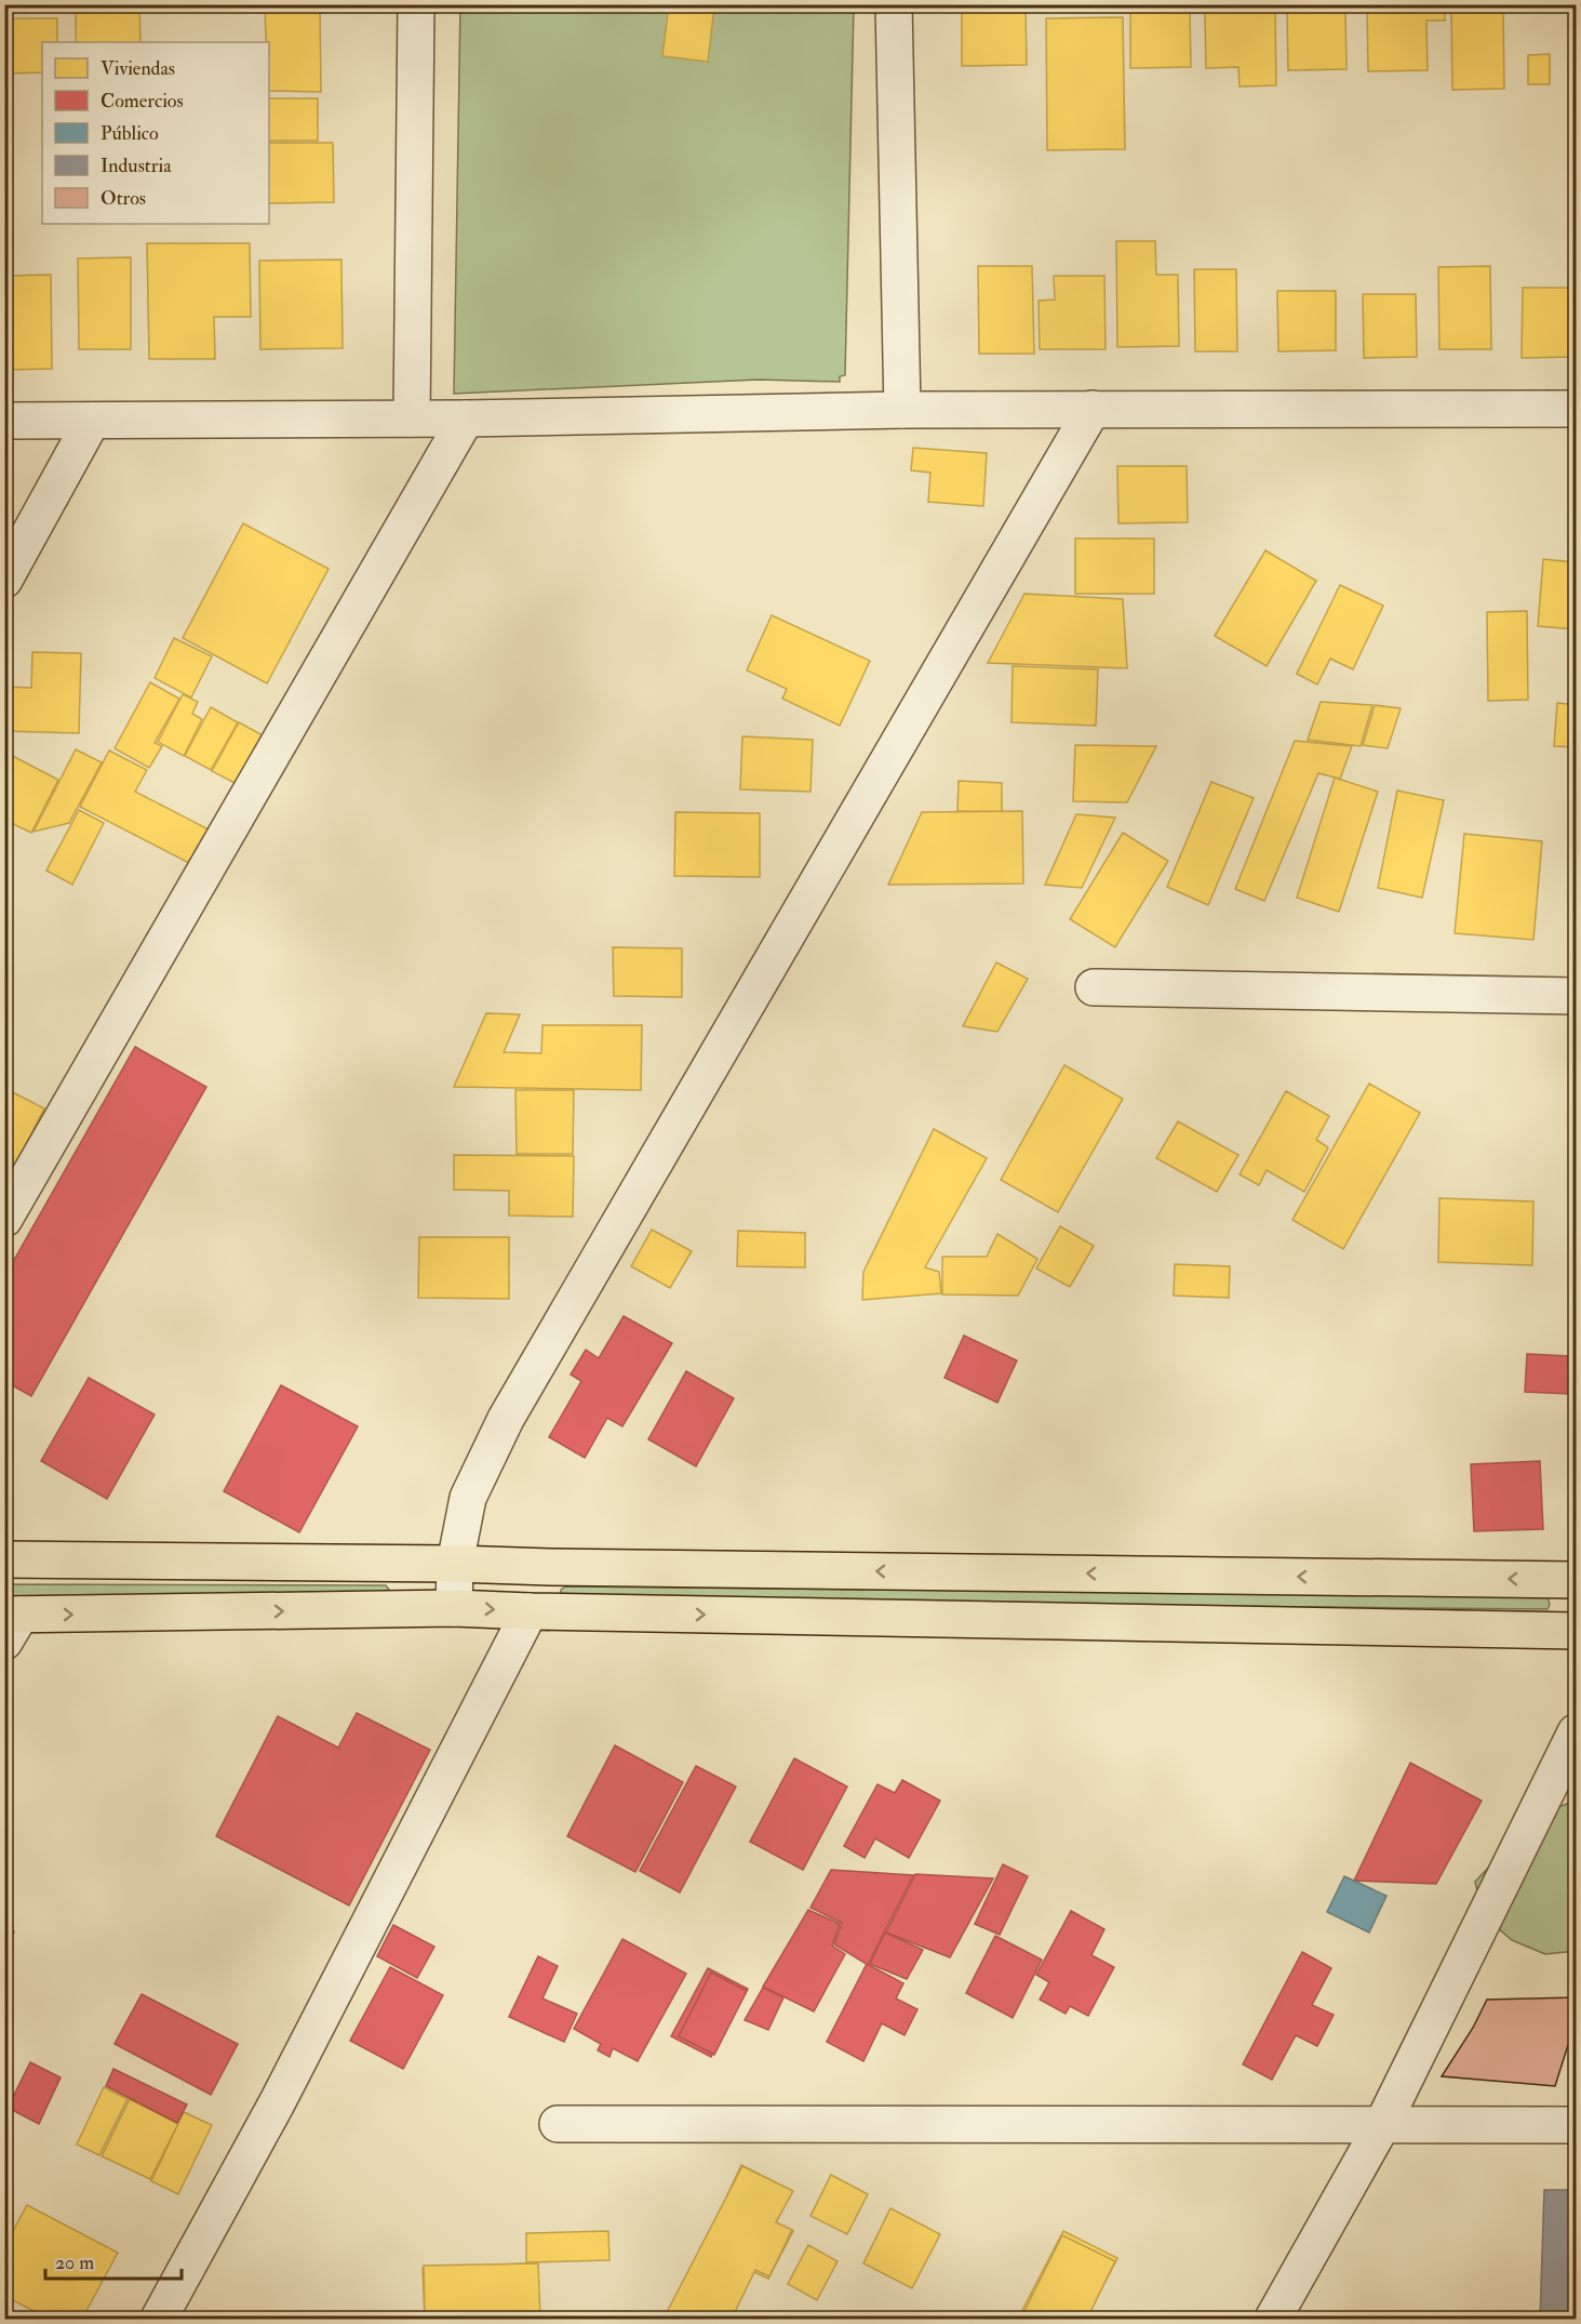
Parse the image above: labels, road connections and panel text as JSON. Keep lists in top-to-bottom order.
{
  "legend": [
    "Viviendas",
    "Comercios",
    "Público",
    "Industria",
    "Otros"
  ],
  "scale_bar": "20 m"
}
